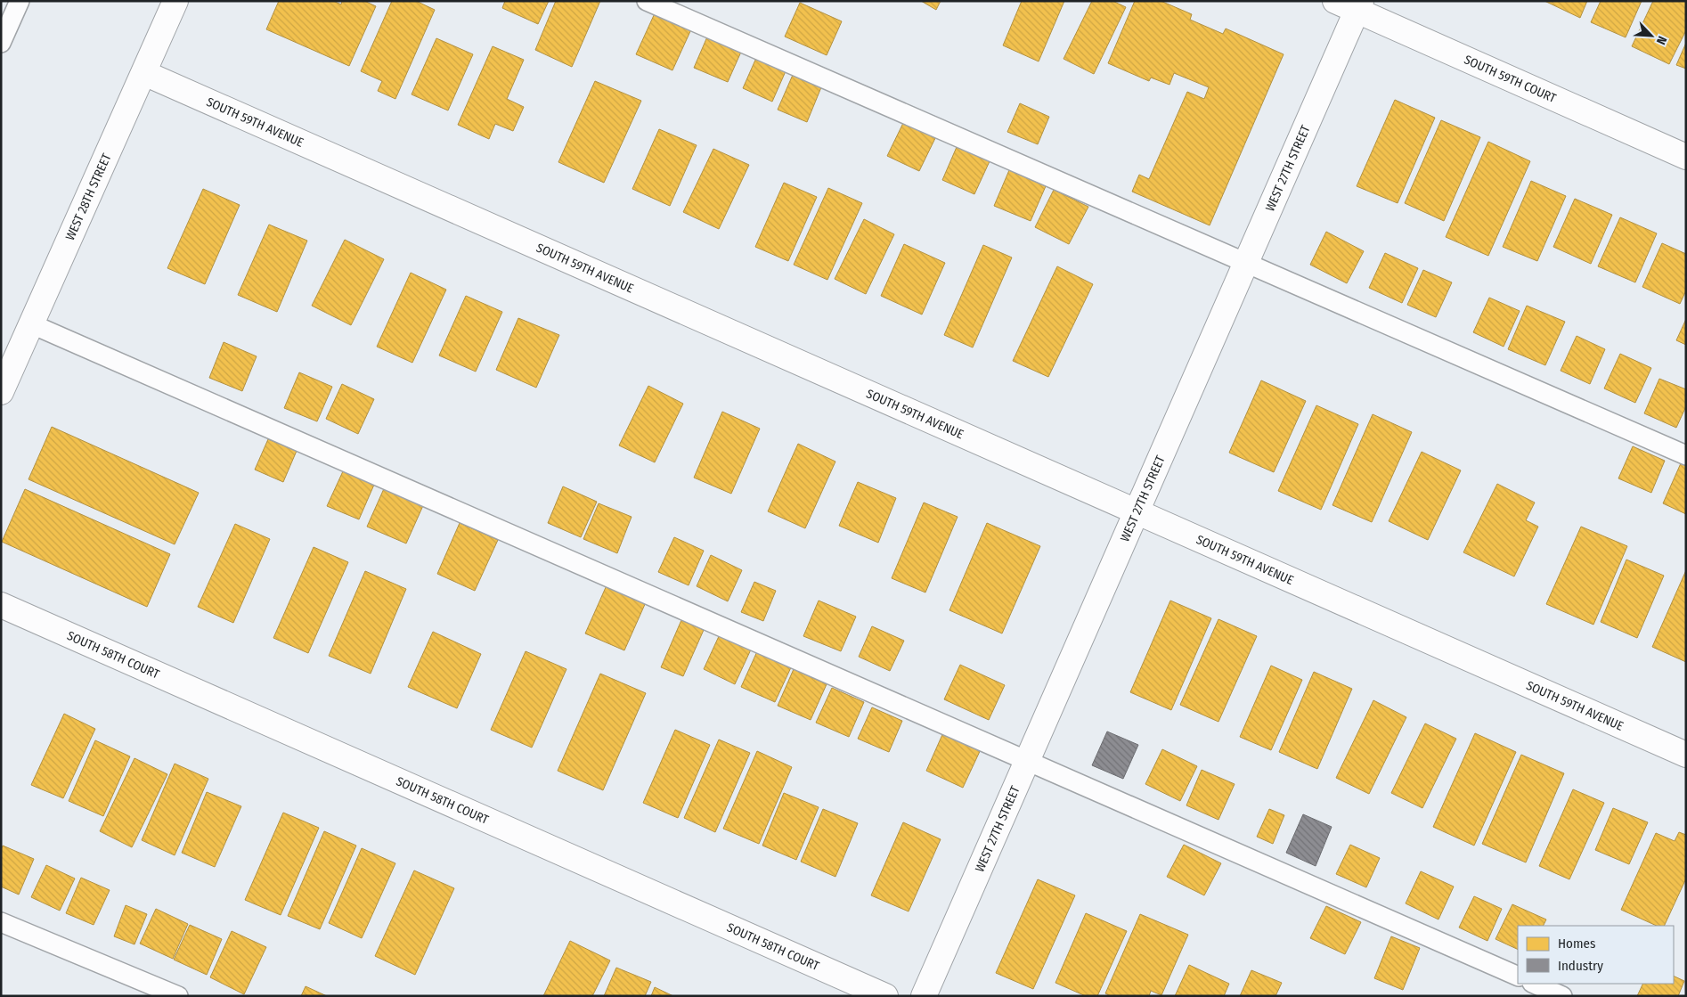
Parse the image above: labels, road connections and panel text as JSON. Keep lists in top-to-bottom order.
{
  "streets": {
    "street": [
      "SOUTH 59TH COURT",
      "SOUTH 59TH AVENUE",
      "WEST 27TH STREET",
      "WEST 28TH STREET",
      "SOUTH 58TH COURT"
    ]
  },
  "crossings": [
    ["SOUTH 59TH COURT", "WEST 27TH STREET"],
    ["SOUTH 59TH AVENUE", "WEST 27TH STREET"],
    ["SOUTH 59TH AVENUE", "WEST 28TH STREET"]
  ],
  "legend": ["Homes", "Industry"],
  "north": "bottom right"
}
